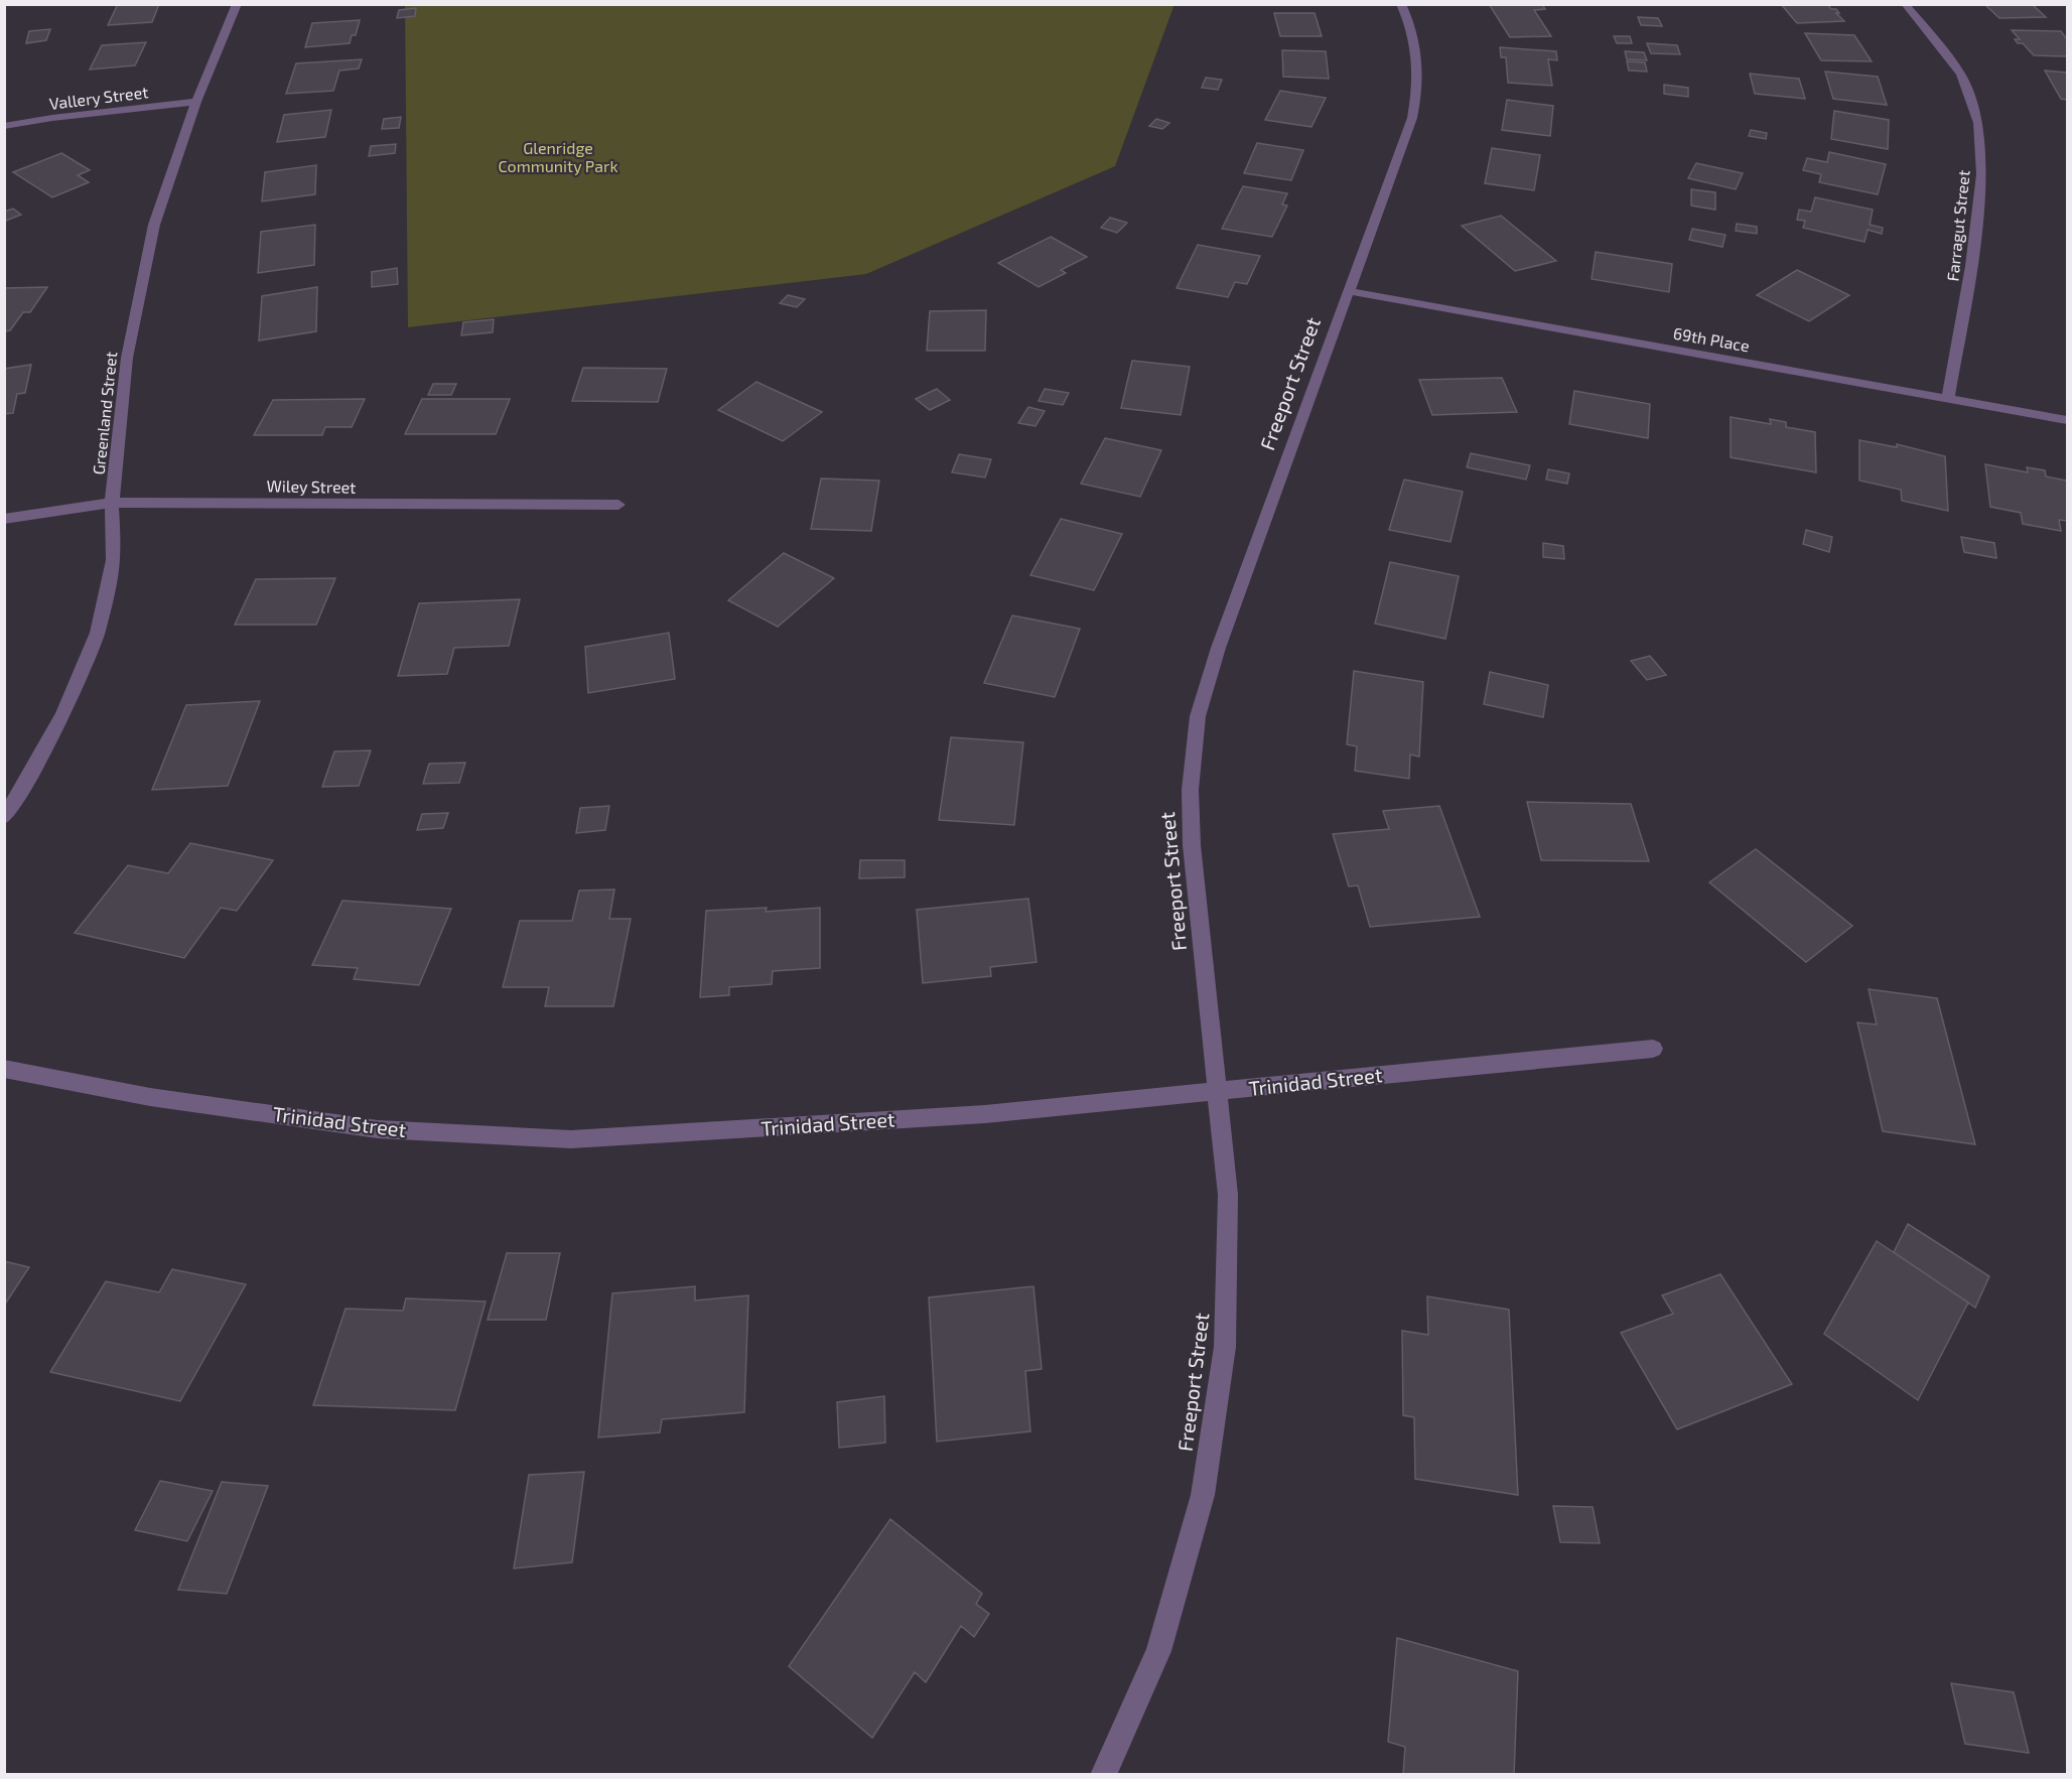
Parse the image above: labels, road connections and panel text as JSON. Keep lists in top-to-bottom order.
{
  "streets": {
    "street": [
      "Vallery Street",
      "Farragut Street",
      "69th Place",
      "Freeport Street",
      "Greenland Street",
      "Wiley Street",
      "Trinidad Street"
    ]
  },
  "crossings": [
    ["Vallery Street", "Greenland Street"],
    ["Farragut Street", "69th Place"],
    ["69th Place", "Freeport Street"],
    ["Freeport Street", "Trinidad Street"],
    ["Greenland Street", "Wiley Street"]
  ],
  "parks": ["Glenridge Community Park"]
}
